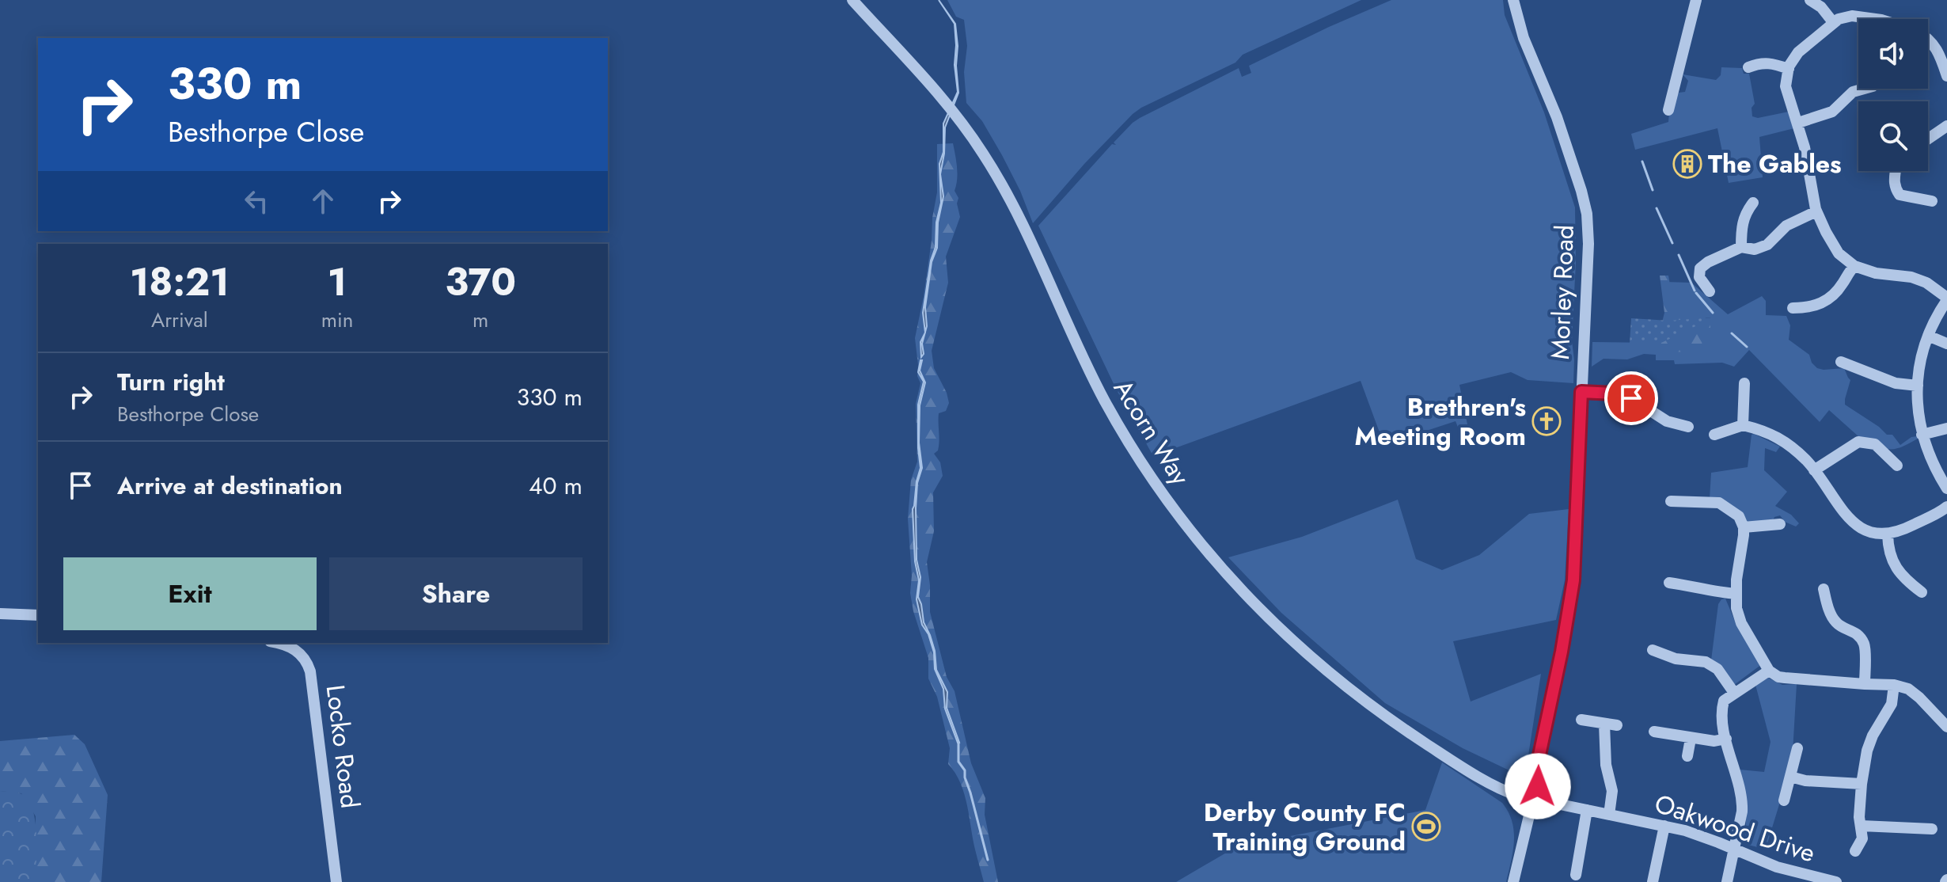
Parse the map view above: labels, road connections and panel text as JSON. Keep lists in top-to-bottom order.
{
  "streets": {
    "street": [
      "Morley Road",
      "Acorn Way",
      "Locko Road",
      "Oakwood Drive"
    ]
  },
  "crossings": [
    ["Morley Road", "Acorn Way"],
    ["Morley Road", "Oakwood Drive"],
    ["Acorn Way", "Oakwood Drive"]
  ],
  "places": {
    "building": ["The Gables"],
    "church": ["Brethren's Meeting Room"],
    "sports": ["Derby County FC Training Ground"]
  },
  "page": {
    "turn": ["330 m", "Besthorpe Close"],
    "eta": [
      "18:21",
      "Arrival",
      "1",
      "min",
      "370",
      "m"
    ],
    "list": [
      {
        "name": "Turn right",
        "note": "Besthorpe Close",
        "value": "330 m"
      },
      {
        "name": "Arrive at destination",
        "value": "40 m"
      }
    ],
    "buttons": ["Exit", "Share"]
  }
}
